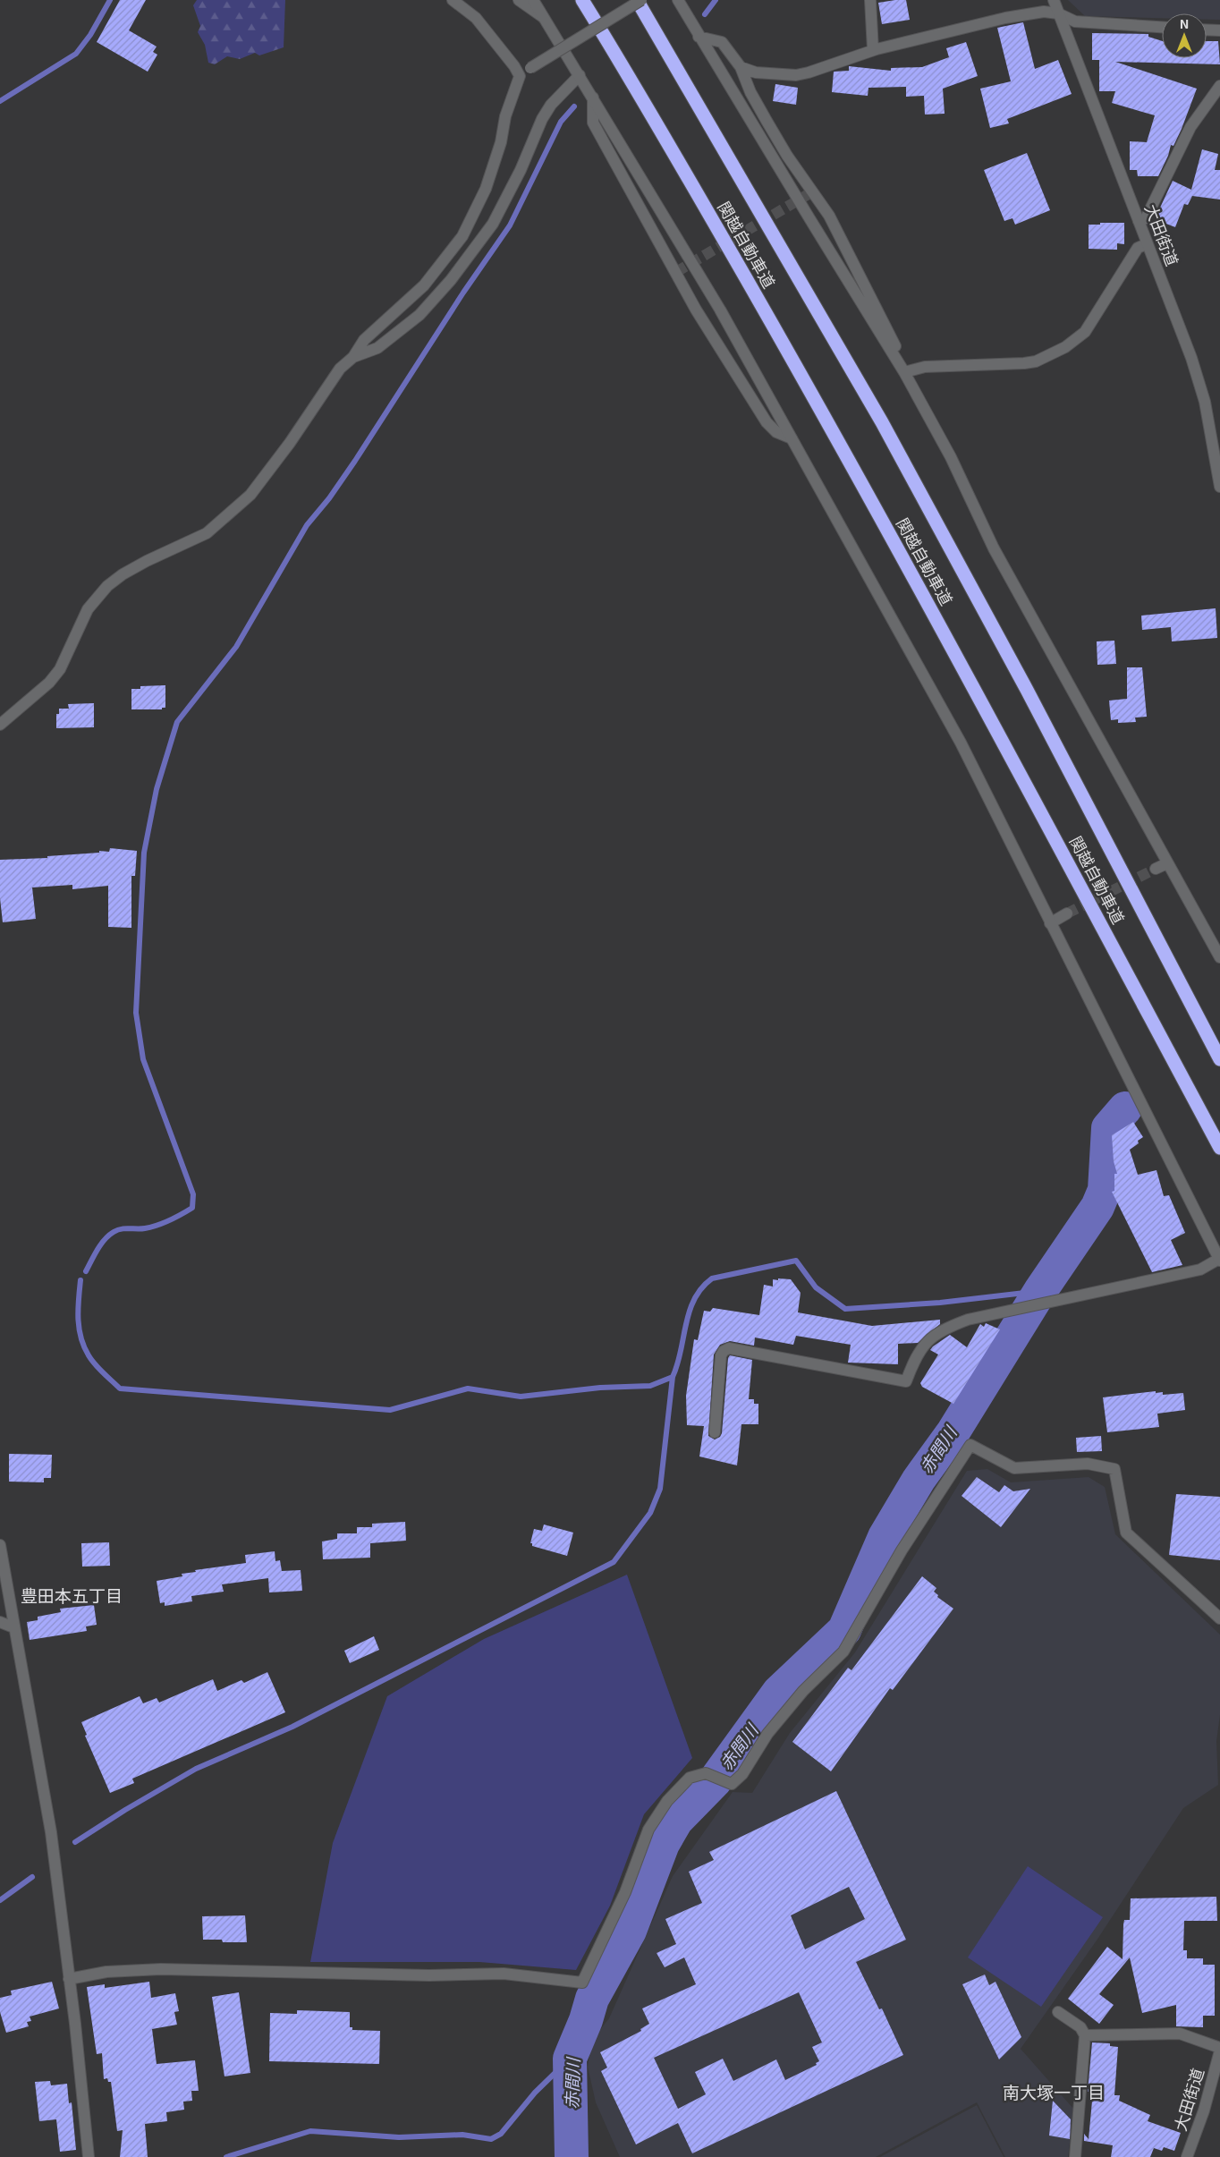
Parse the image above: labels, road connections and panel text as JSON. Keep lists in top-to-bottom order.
{
  "streets": {
    "highway": ["関越自動車道"],
    "street": ["大田街道"]
  },
  "districts": ["豊田本五丁目", "南大塚一丁目"],
  "water": ["赤間川"],
  "north": "top"
}
